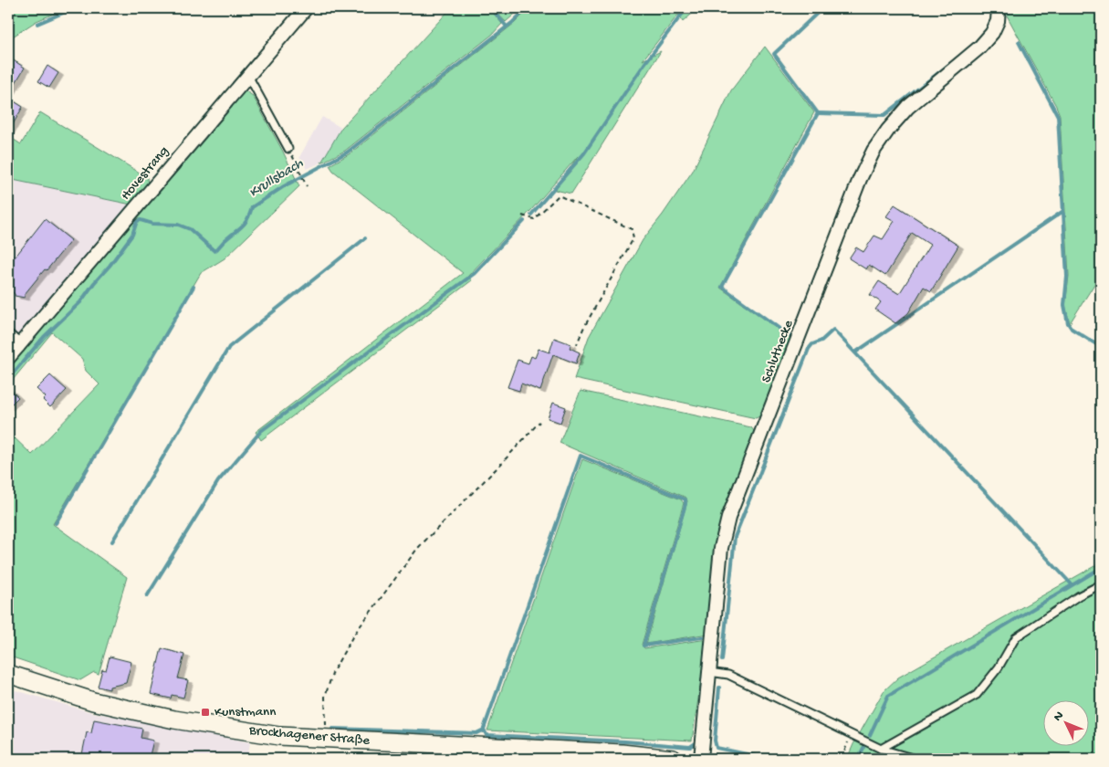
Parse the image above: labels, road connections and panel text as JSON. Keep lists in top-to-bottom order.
{
  "streets": {
    "main road": ["Brockhagener Straße"],
    "street": ["Hovestrang", "Schluthecke"]
  },
  "water": ["Krullsbach"],
  "places": {
    "transit": ["Kunstmann"]
  },
  "north": "top left"
}
